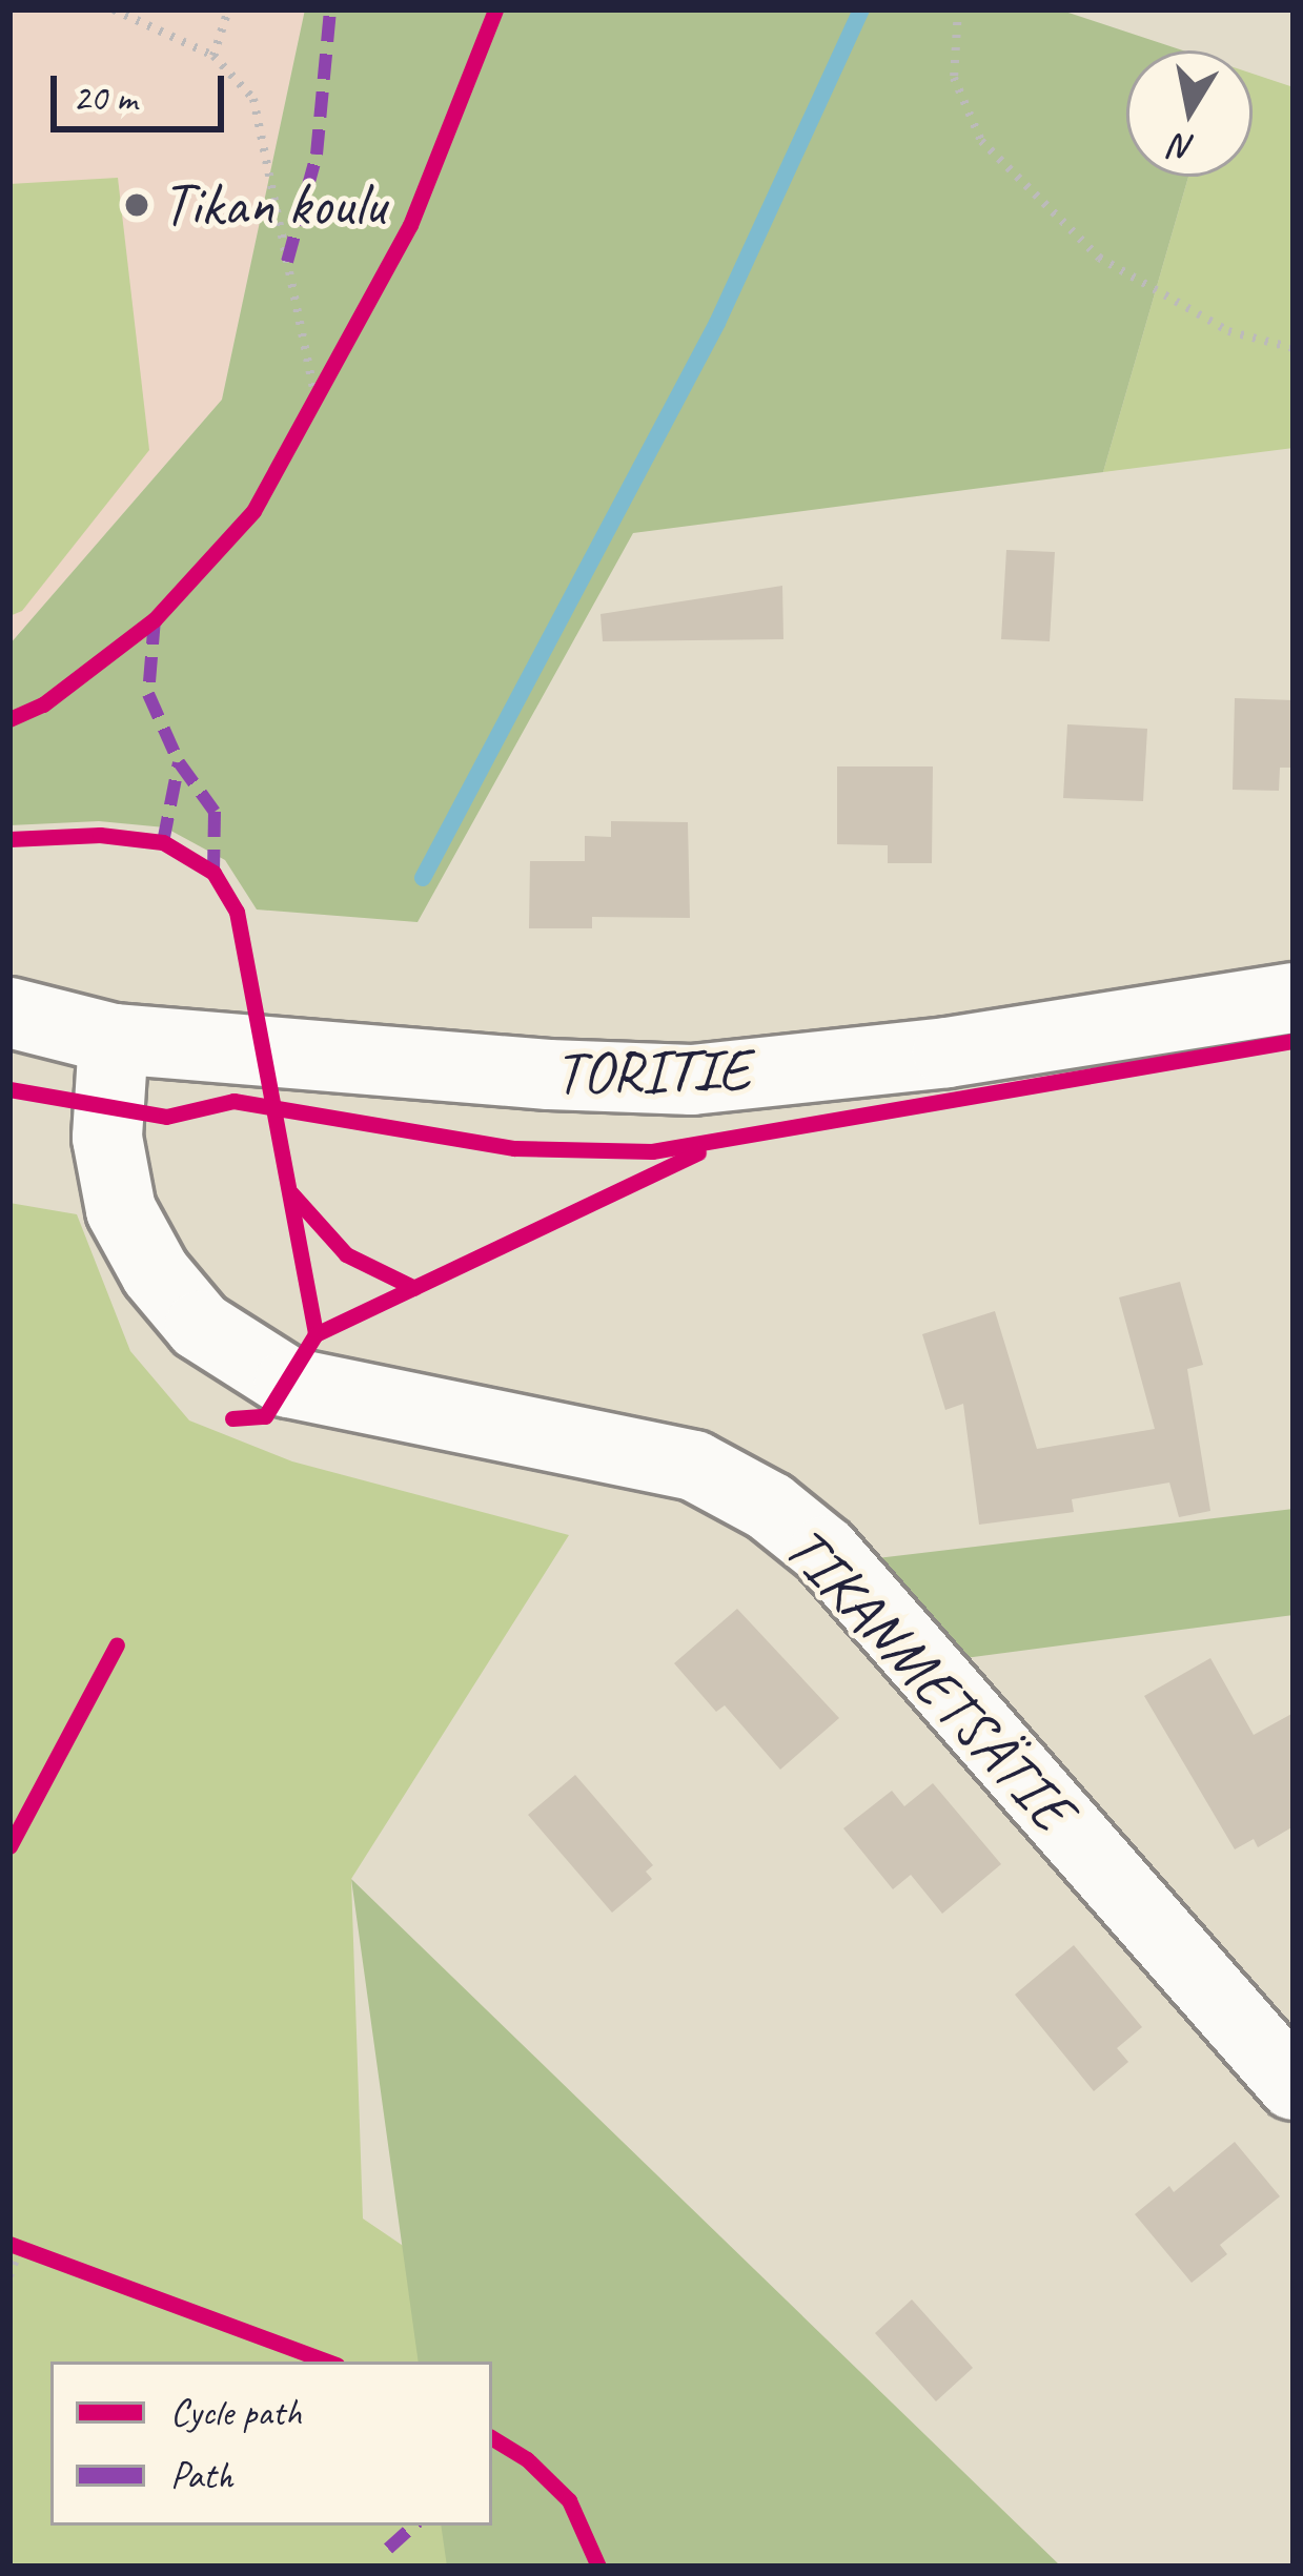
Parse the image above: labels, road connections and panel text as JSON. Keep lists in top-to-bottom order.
{
  "streets": {
    "street": ["TORITIE", "TIKANMETSÄTIE"]
  },
  "crossings": [
    ["TORITIE", "TIKANMETSÄTIE"]
  ],
  "places": ["Tikan koulu"],
  "legend": ["Cycle path", "Path"],
  "scale_bar": "20 m",
  "north": "bottom"
}
